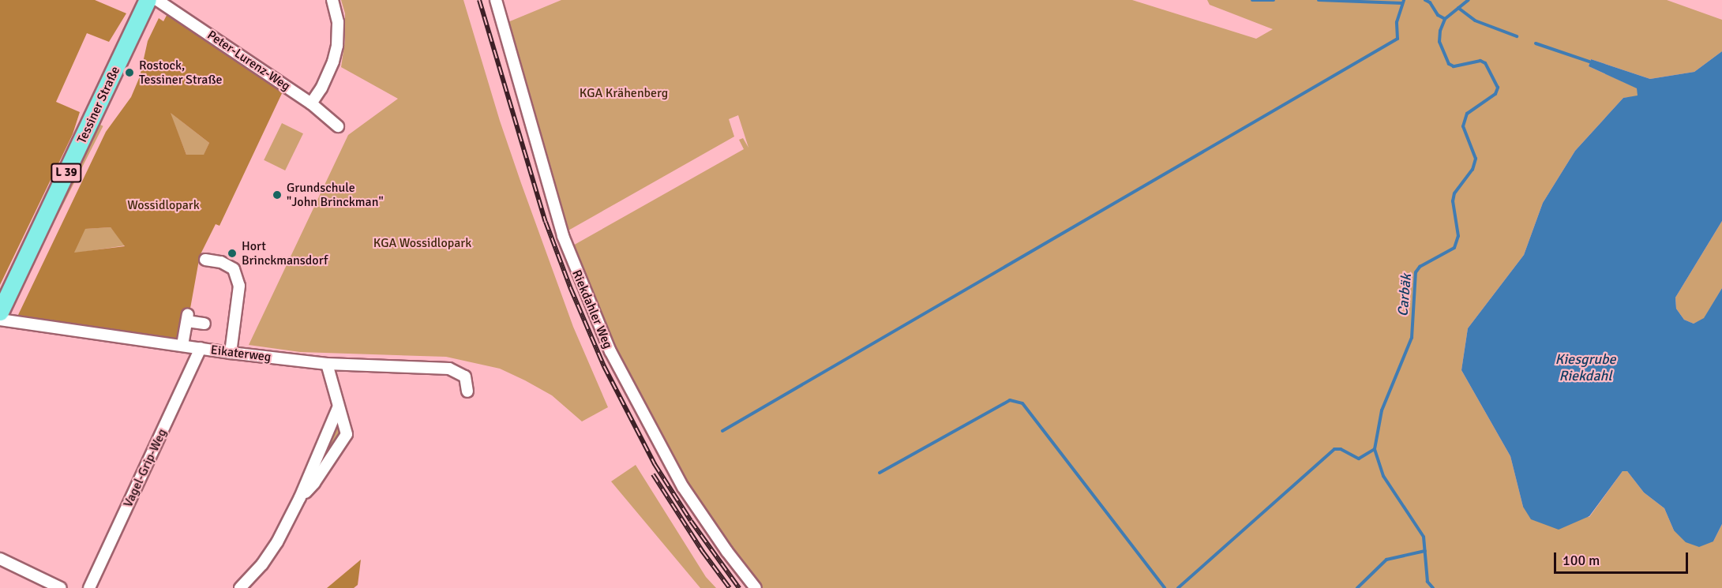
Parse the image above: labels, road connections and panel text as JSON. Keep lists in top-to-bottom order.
{
  "streets": {
    "main road": ["Tessiner Straße", "L 39"],
    "street": [
      "Peter-Lurenz-Weg",
      "Riekdahler Weg",
      "Eikaterweg",
      "Vagel-Grip-Weg"
    ]
  },
  "crossings": [
    ["Eikaterweg", "Vagel-Grip-Weg"]
  ],
  "water": ["Carbäk", "Kiesgrube Riekdahl"],
  "parks": ["KGA Krähenberg", "Wossidlopark", "KGA Wossidlopark"],
  "places": ["Rostock, Tessiner Straße", "Grundschule \"John Brinckman\"", "Hort Brinckmansdorf"],
  "scale_bar": "100 m"
}
